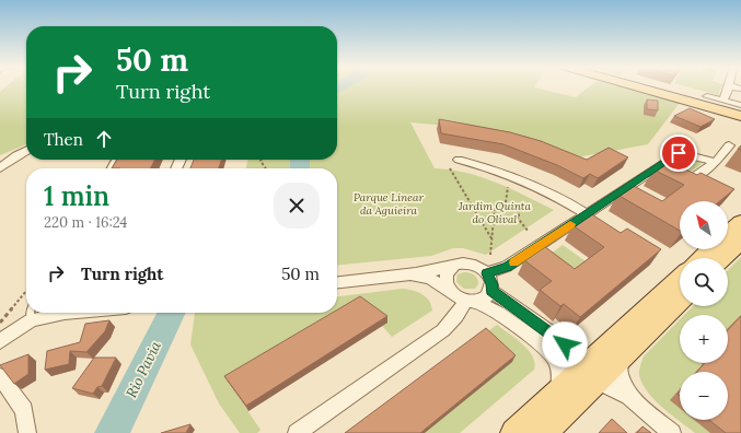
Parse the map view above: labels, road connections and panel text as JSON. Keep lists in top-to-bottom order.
{
  "water": ["Rio Pavia"],
  "parks": ["Parque Linear da Aguieira", "Jardim Quinta do Olival"],
  "north": "top left",
  "page": {
    "turn": ["50 m", "Turn right"],
    "then": "Then",
    "heading": ["1 min", "220 m · 16:24"],
    "map_buttons": ["+", "−"],
    "list": [
      {
        "name": "Turn right",
        "value": "50 m"
      }
    ]
  }
}
